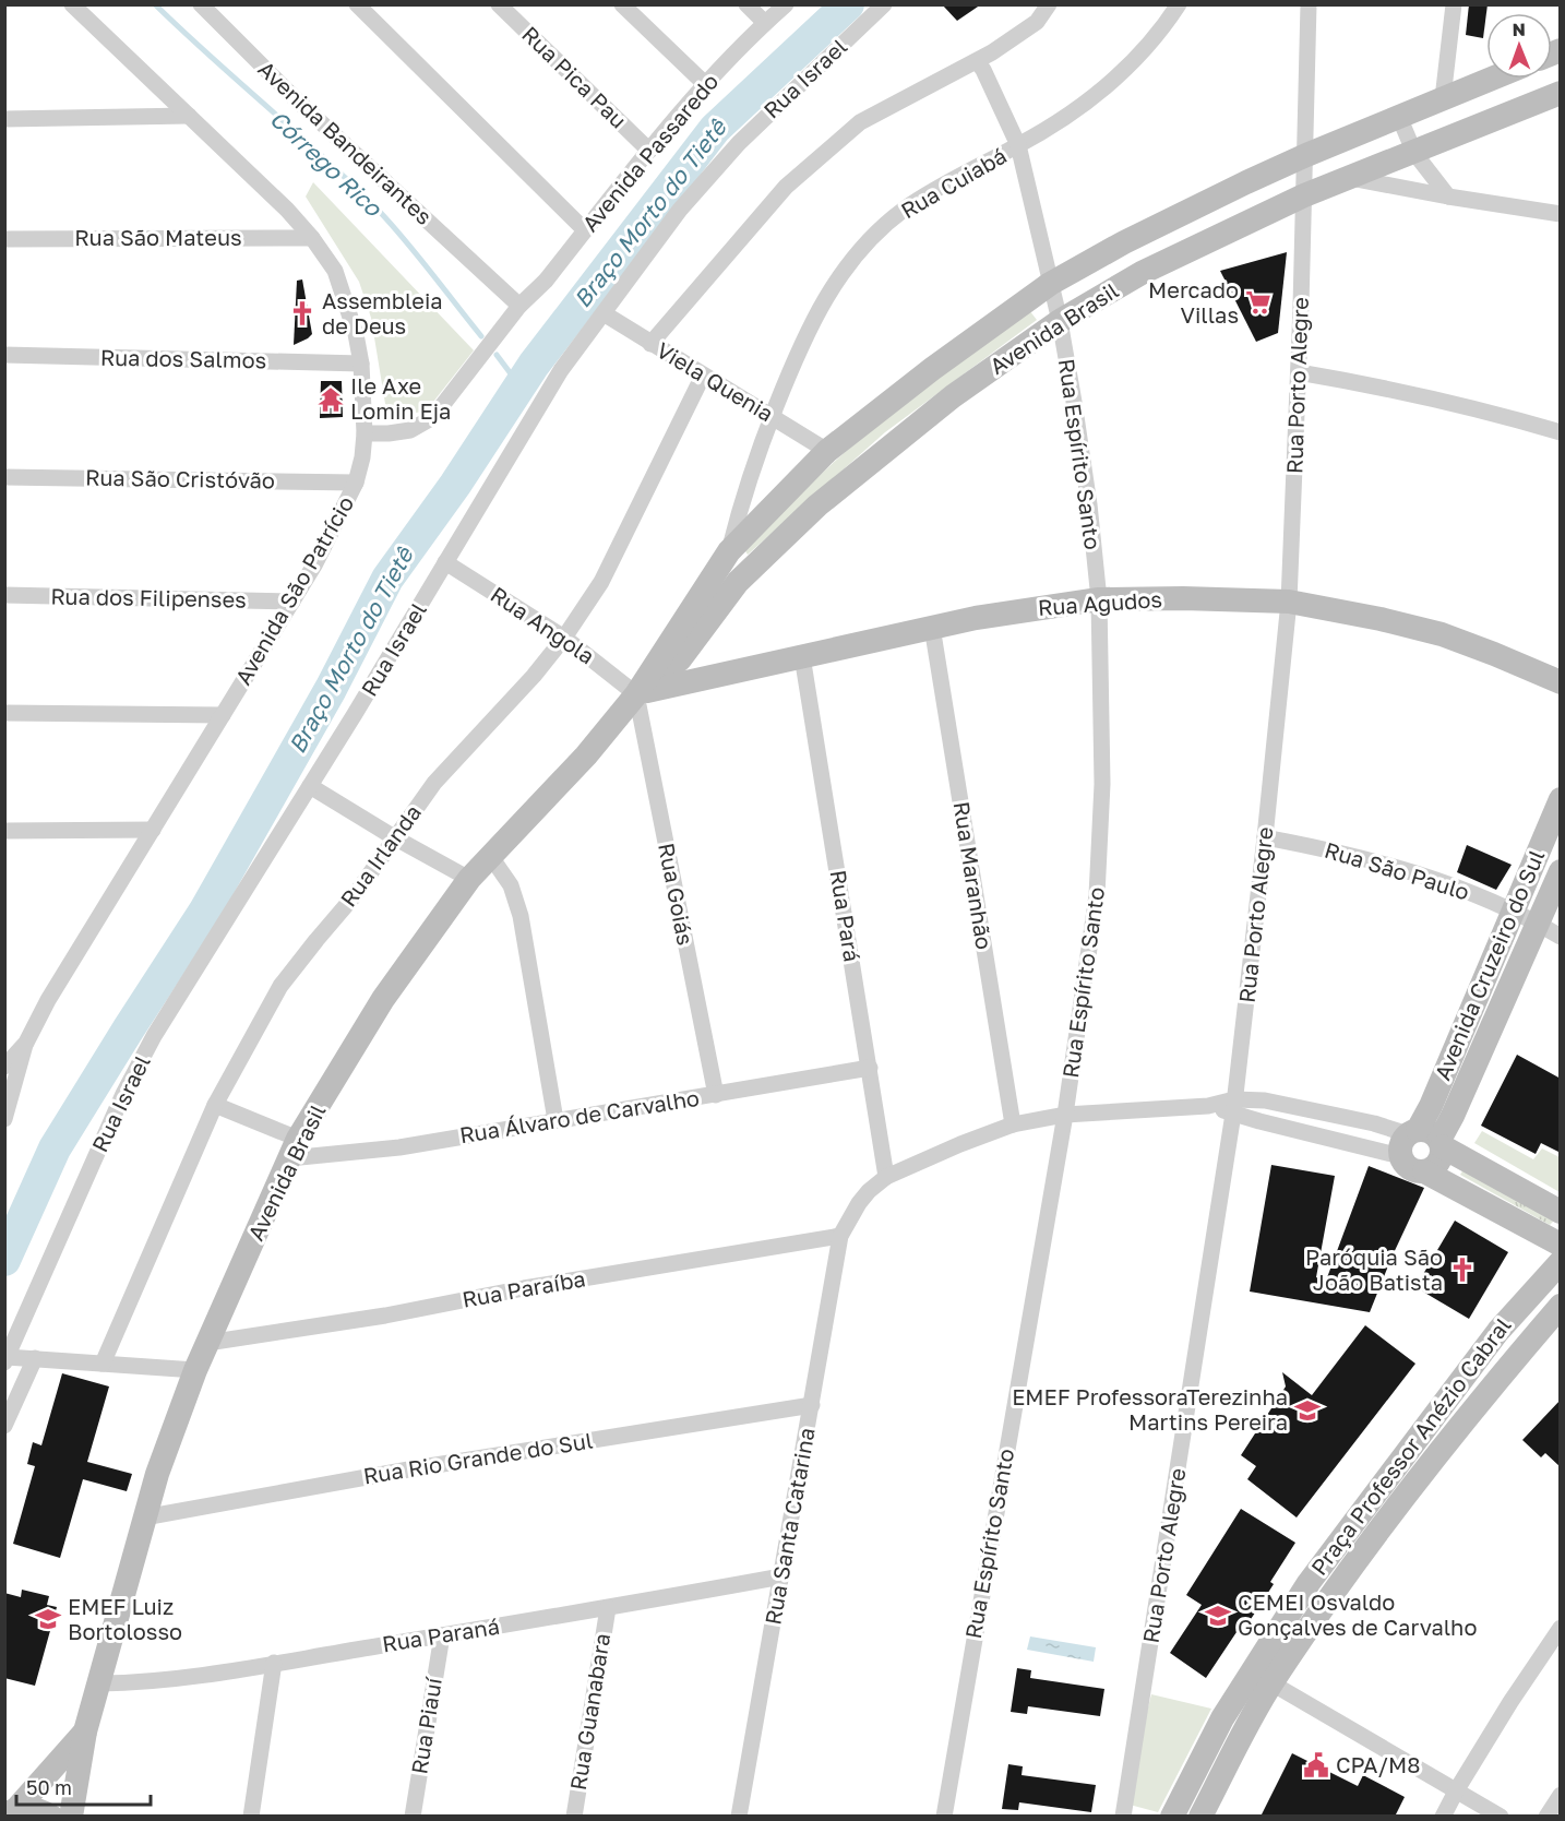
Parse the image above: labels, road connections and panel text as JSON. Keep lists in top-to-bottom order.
{
  "streets": {
    "main road": [
      "Avenida Brasil",
      "Rua Agudos",
      "Avenida Cruzeiro do Sul",
      "Praça Professor Anézio Cabral"
    ],
    "street": [
      "Rua Pica Pau",
      "Rua Israel",
      "Avenida Bandeirantes",
      "Avenida Passaredo",
      "Rua Cuiabá",
      "Rua São Mateus",
      "Rua dos Salmos",
      "Viela Quenia",
      "Rua Porto Alegre",
      "Rua Espírito Santo",
      "Rua São Cristóvão",
      "Avenida São Patrício",
      "Rua dos Filipenses",
      "Rua Angola",
      "Rua Irlanda",
      "Rua São Paulo",
      "Rua Maranhão",
      "Rua Goiás",
      "Rua Pará",
      "Rua Álvaro de Carvalho",
      "Rua Paraíba",
      "Rua Rio Grande do Sul",
      "Rua Santa Catarina",
      "Rua Paraná",
      "Rua Guanabara",
      "Rua Piauí"
    ]
  },
  "crossings": [
    ["Rua Pica Pau", "Avenida Passaredo"],
    ["Rua Israel", "Viela Quenia"],
    ["Rua Israel", "Rua Angola"],
    ["Avenida Bandeirantes", "Avenida Passaredo"],
    ["Avenida Passaredo", "Avenida São Patrício"],
    ["Rua Cuiabá", "Avenida Brasil"],
    ["Rua Cuiabá", "Viela Quenia"],
    ["Rua Cuiabá", "Rua Espírito Santo"],
    ["Rua São Mateus", "Avenida São Patrício"],
    ["Avenida Brasil", "Viela Quenia"],
    ["Avenida Brasil", "Rua Porto Alegre"],
    ["Avenida Brasil", "Rua Espírito Santo"],
    ["Avenida Brasil", "Rua Agudos"],
    ["Avenida Brasil", "Rua Angola"],
    ["Avenida Brasil", "Rua Goiás"],
    ["Avenida Brasil", "Rua Álvaro de Carvalho"],
    ["Avenida Brasil", "Rua Paraíba"],
    ["Avenida Brasil", "Rua Rio Grande do Sul"],
    ["Avenida Brasil", "Rua Paraná"],
    ["Rua dos Salmos", "Avenida São Patrício"],
    ["Viela Quenia", "Rua Irlanda"],
    ["Rua Porto Alegre", "Rua Agudos"],
    ["Rua Porto Alegre", "Rua São Paulo"],
    ["Rua Espírito Santo", "Rua Agudos"],
    ["Rua São Cristóvão", "Avenida São Patrício"],
    ["Avenida São Patrício", "Rua dos Filipenses"],
    ["Rua Agudos", "Rua Angola"],
    ["Rua Agudos", "Rua Maranhão"],
    ["Rua Agudos", "Rua Goiás"],
    ["Rua Agudos", "Rua Pará"],
    ["Rua Angola", "Rua Irlanda"],
    ["Rua Angola", "Rua Goiás"],
    ["Rua São Paulo", "Avenida Cruzeiro do Sul"],
    ["Rua Goiás", "Rua Álvaro de Carvalho"],
    ["Rua Pará", "Rua Álvaro de Carvalho"],
    ["Rua Paraíba", "Rua Santa Catarina"],
    ["Rua Rio Grande do Sul", "Rua Santa Catarina"],
    ["Rua Santa Catarina", "Rua Paraná"],
    ["Rua Paraná", "Rua Guanabara"],
    ["Rua Paraná", "Rua Piauí"]
  ],
  "water": ["Córrego Rico", "Braço Morto do Tietê"],
  "places": {
    "supermarket": ["Mercado Villas"],
    "church": ["Assembleia de Deus", "Paróquia São João Batista"],
    "temple": ["Ile Axe Lomin Eja"],
    "school or university": ["EMEF ProfessoraTerezinha Martins Pereira", "CEMEI Osvaldo Gonçalves de Carvalho", "EMEF Luiz Bortolosso"],
    "public building": ["CPA/M8"]
  },
  "scale_bar": "50 m",
  "north": "top"
}
